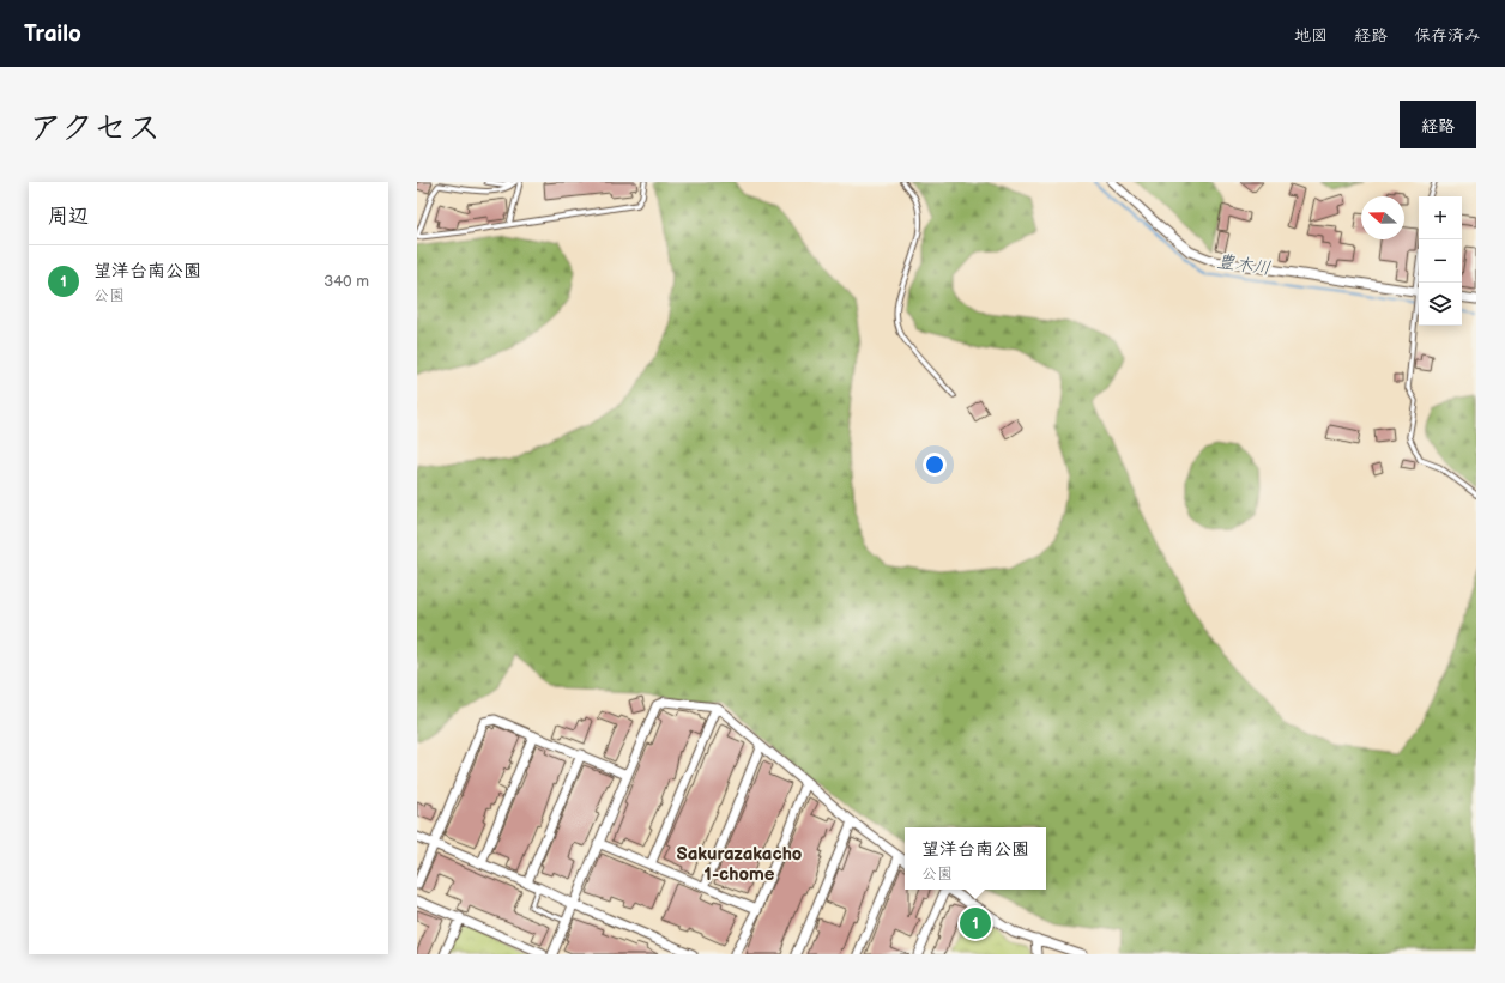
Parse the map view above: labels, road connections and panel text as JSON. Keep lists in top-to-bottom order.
{
  "districts": ["Sakurazakacho 1-chome"],
  "water": ["豊木川"],
  "north": "left",
  "page": {
    "header": "Trailo",
    "nav": ["地図", "経路", "保存済み"],
    "title": "アクセス",
    "buttons": "経路",
    "heading": "周辺",
    "map_buttons": ["+", "−"],
    "list": [
      {
        "mark": "1",
        "name": "望洋台南公園",
        "note": "公園",
        "value": "340 m"
      }
    ],
    "popup": ["望洋台南公園", "公園"],
    "pins": "1"
  }
}
